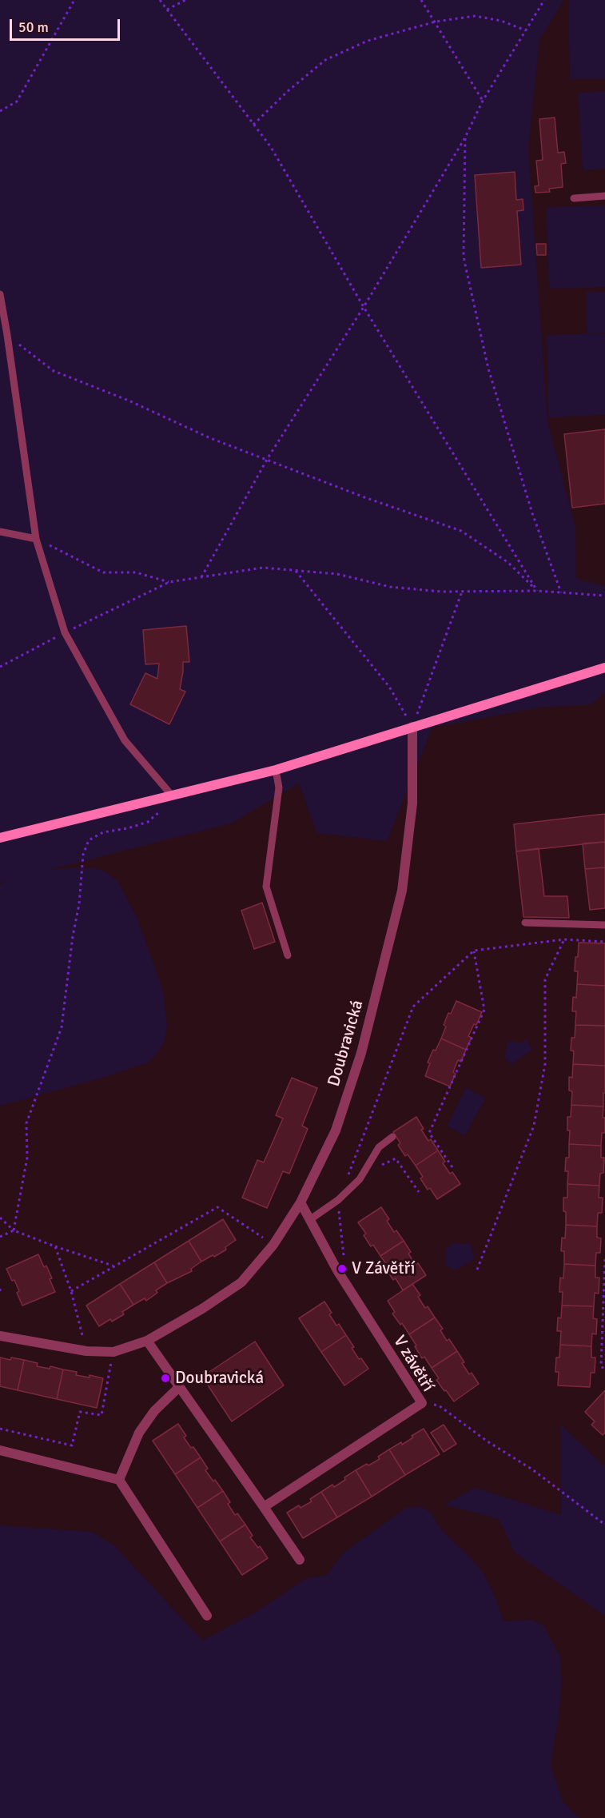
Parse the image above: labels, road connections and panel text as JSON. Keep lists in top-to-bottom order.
{
  "streets": {
    "street": ["Doubravická", "V závětří"]
  },
  "crossings": [
    ["Doubravická", "V závětří"]
  ],
  "places": ["V Závětří", "Doubravická"],
  "scale_bar": "50 m"
}
